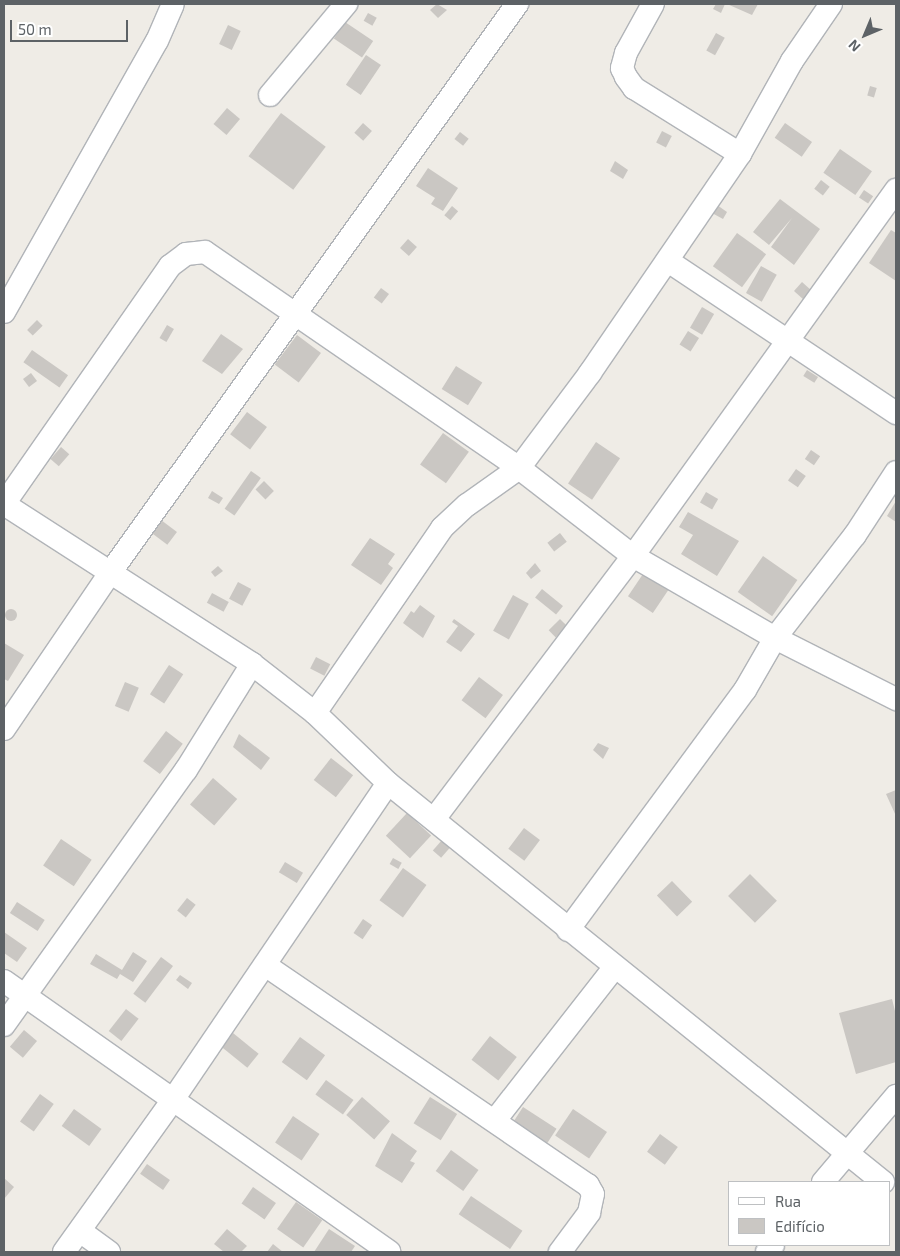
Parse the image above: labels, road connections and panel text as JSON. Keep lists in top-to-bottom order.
{
  "legend": ["Rua", "Edifício"],
  "scale_bar": "50 m",
  "north": "bottom left"
}
